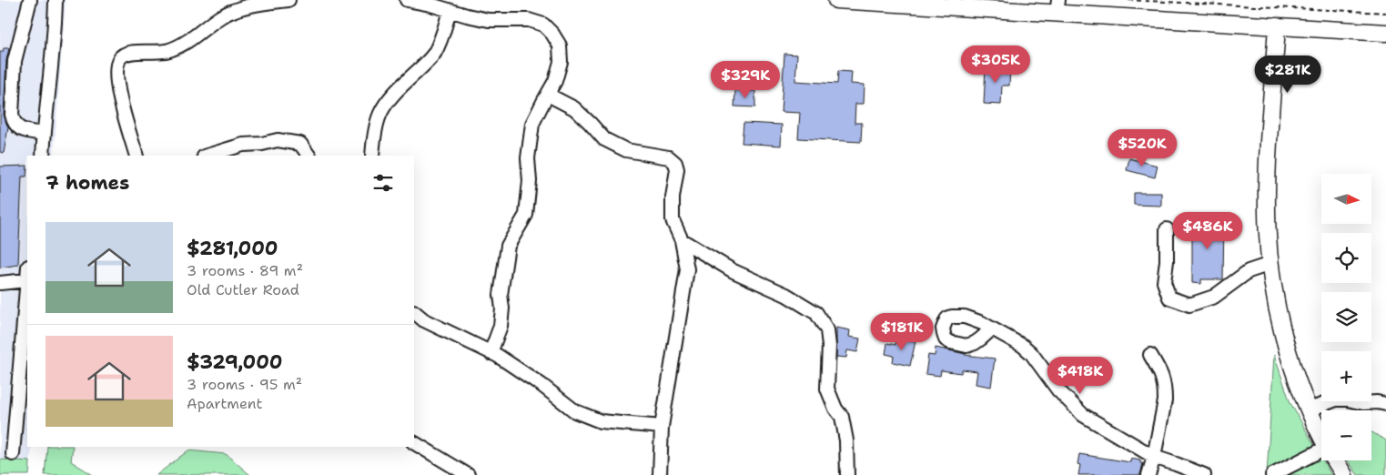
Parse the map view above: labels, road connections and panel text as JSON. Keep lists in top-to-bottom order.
{
  "north": "right",
  "page": {
    "price": [
      "$305K",
      "$281K",
      "$329K",
      "$520K",
      "$486K",
      "$181K",
      "$418K"
    ],
    "heading": "7 homes",
    "map_buttons": ["+", "−"],
    "list": [
      {
        "name": "$281,000",
        "note": "3 rooms · 89 m² · Old Cutler Road"
      },
      {
        "name": "$329,000",
        "note": "3 rooms · 95 m² · Apartment"
      }
    ]
  }
}
